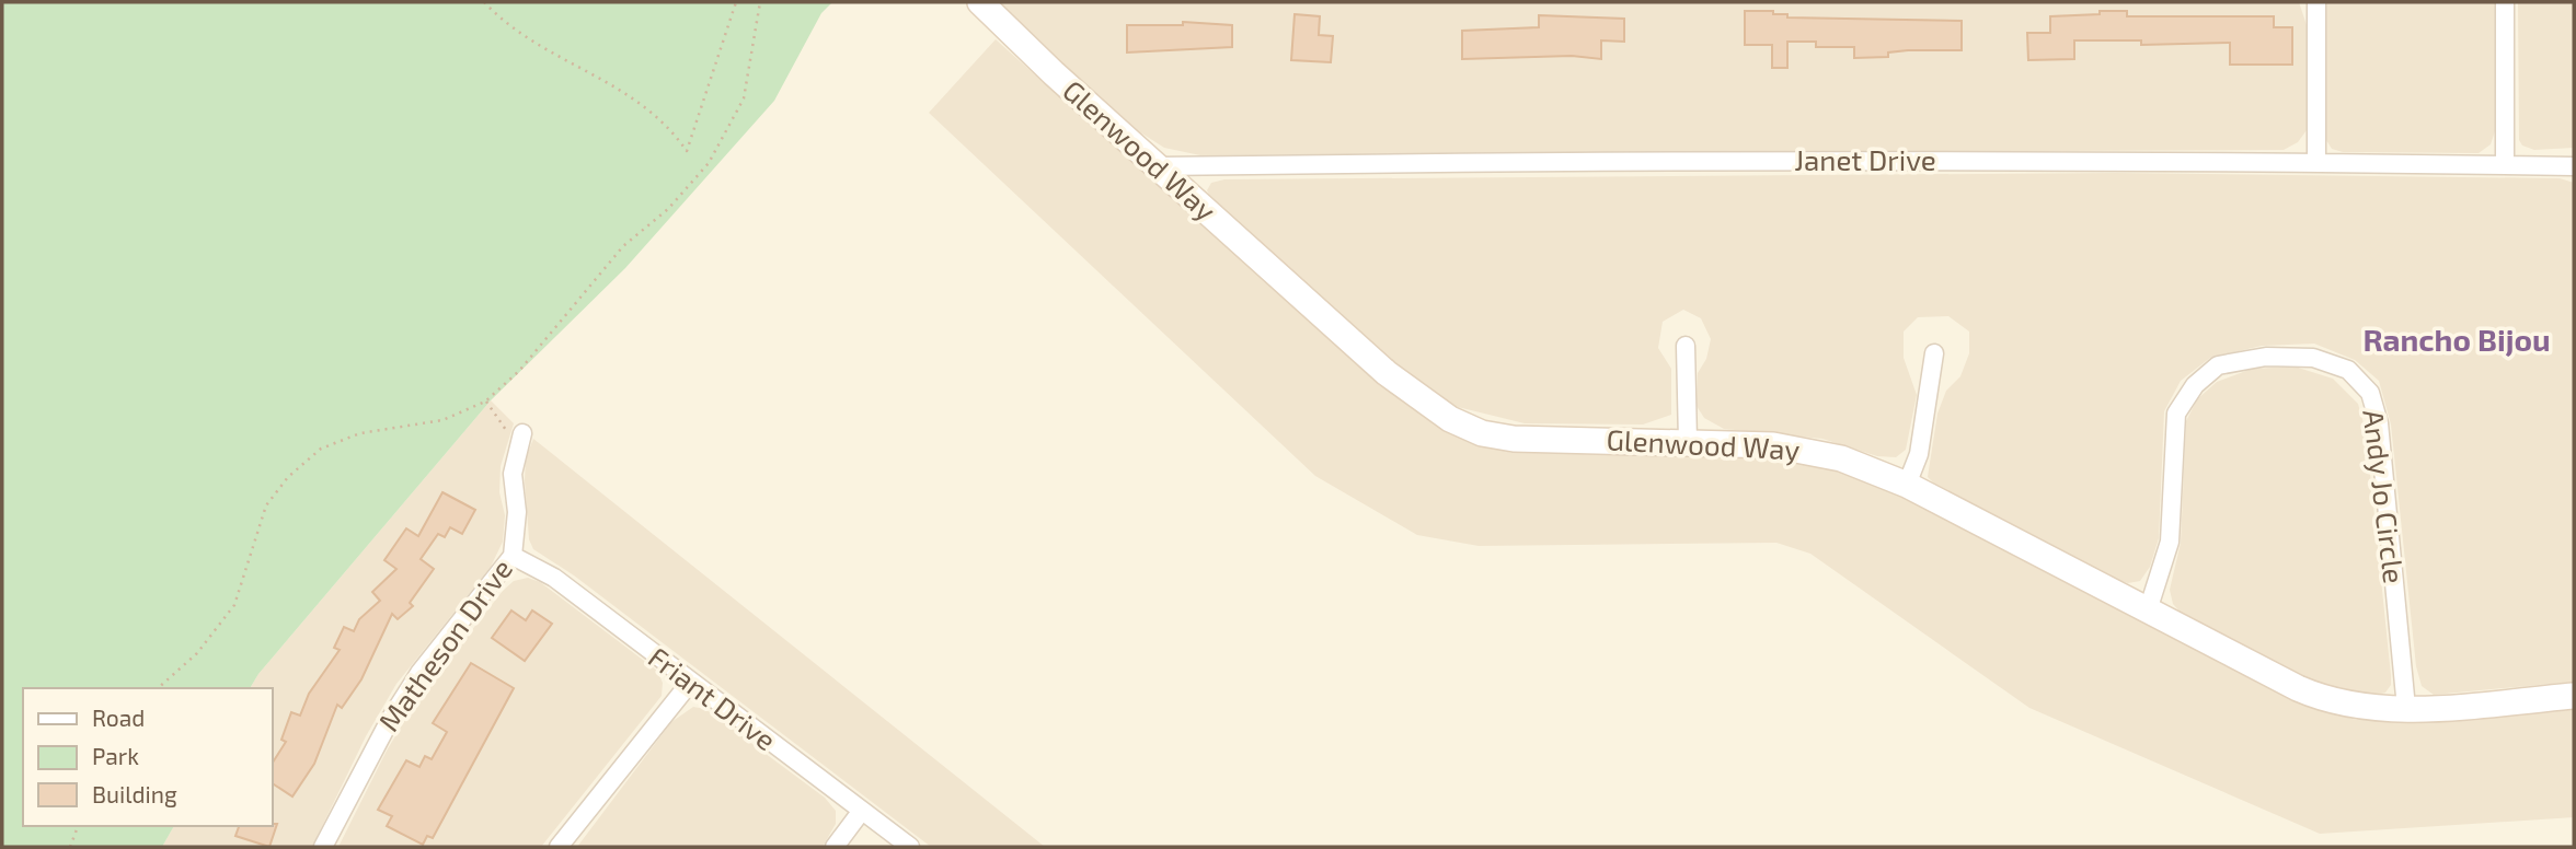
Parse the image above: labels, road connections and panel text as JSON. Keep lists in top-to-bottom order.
{
  "streets": {
    "street": [
      "Glenwood Way",
      "Janet Drive",
      "Andy Jo Circle",
      "Matheson Drive",
      "Friant Drive"
    ]
  },
  "crossings": [
    ["Glenwood Way", "Janet Drive"],
    ["Glenwood Way", "Andy Jo Circle"],
    ["Matheson Drive", "Friant Drive"]
  ],
  "districts": ["Rancho Bijou"],
  "legend": ["Road", "Park", "Building"]
}
